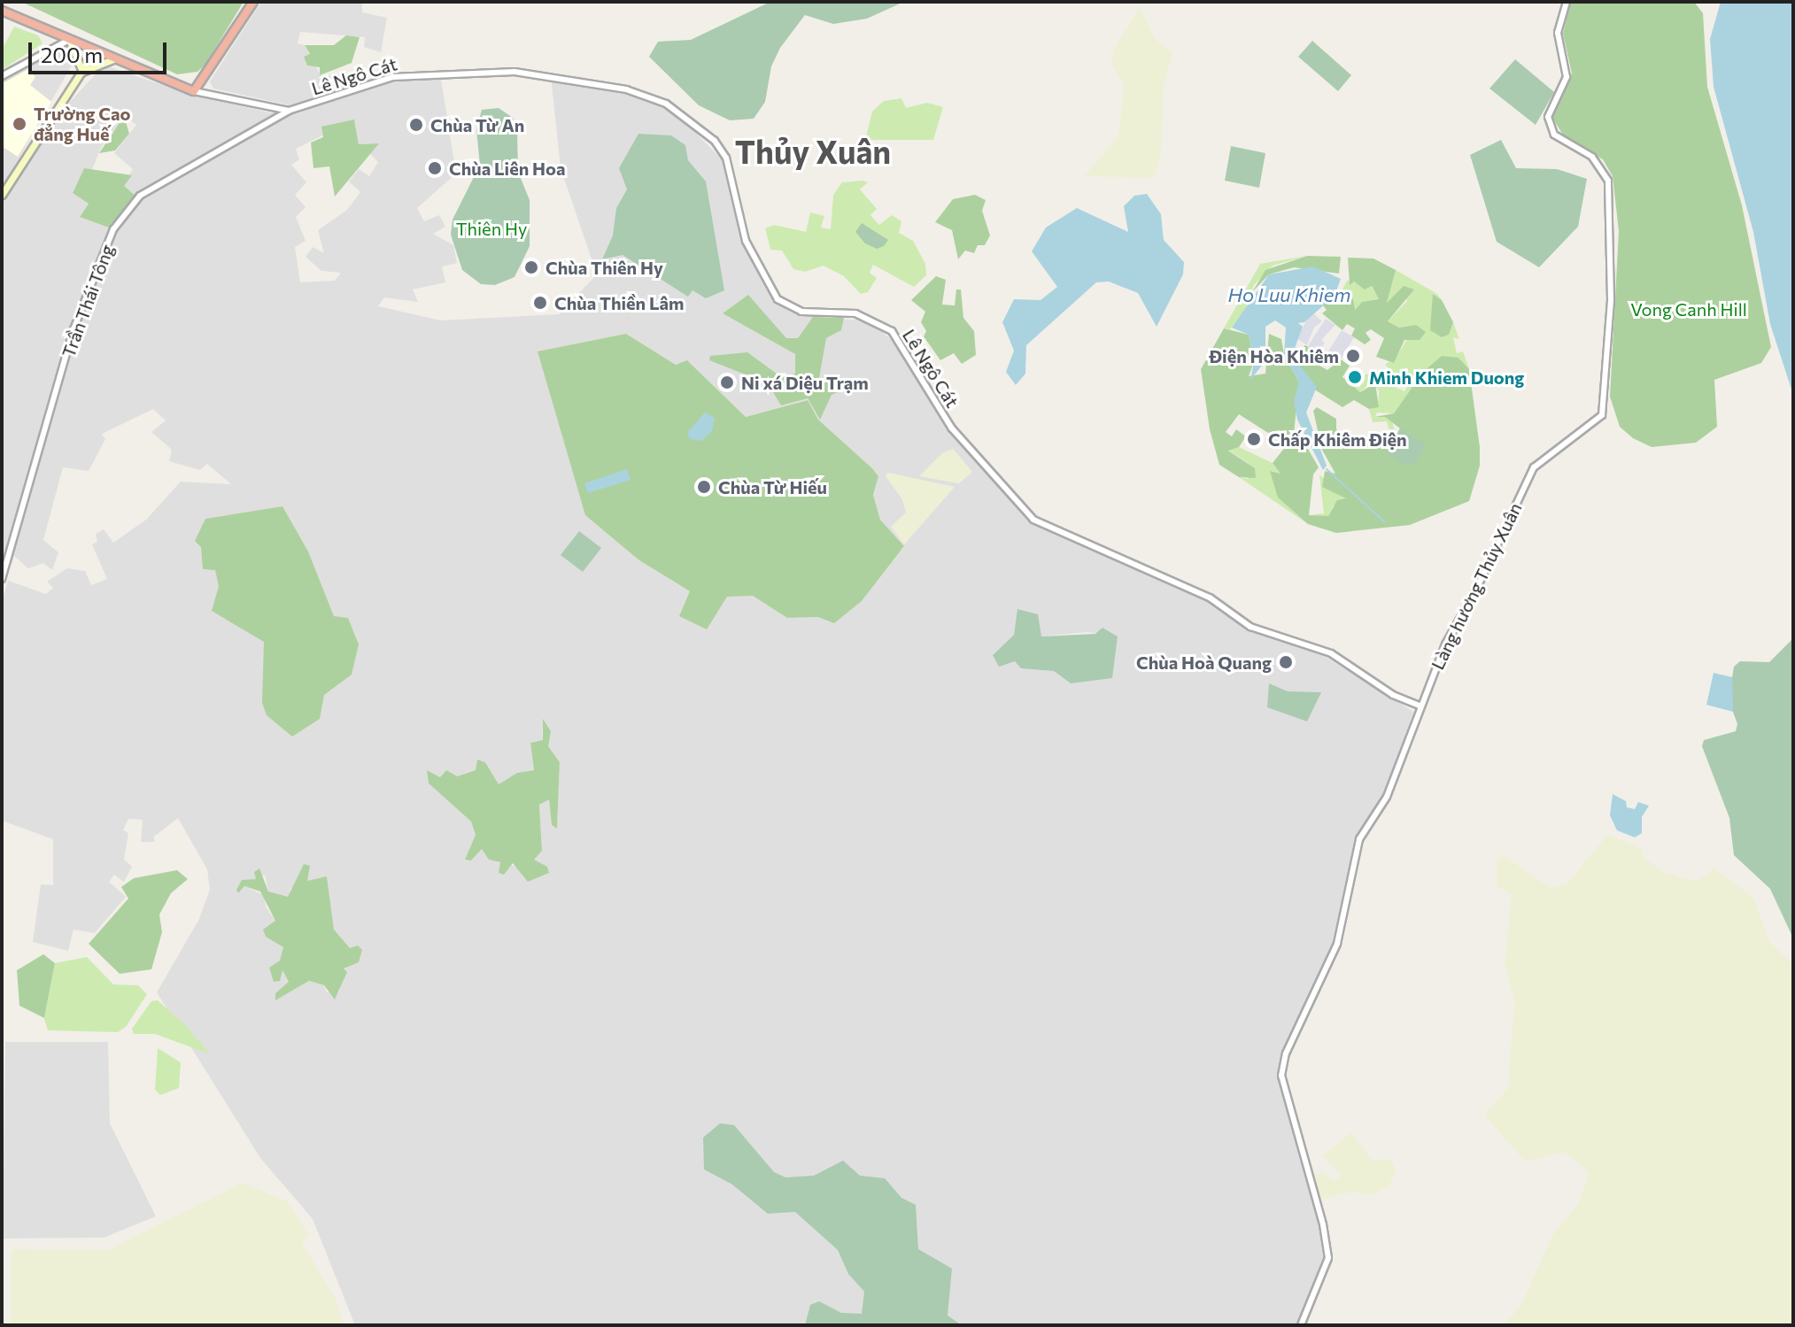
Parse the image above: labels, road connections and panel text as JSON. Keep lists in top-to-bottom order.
{
  "streets": {
    "highway": ["Lê Ngô Cát"],
    "street": ["Trần Thái Tông", "Làng hương Thủy Xuân"]
  },
  "crossings": [
    ["Lê Ngô Cát", "Trần Thái Tông"],
    ["Lê Ngô Cát", "Làng hương Thủy Xuân"]
  ],
  "districts": ["Thủy Xuân"],
  "water": ["Ho Luu Khiem"],
  "parks": ["Thiên Hy", "Vong Canh Hill"],
  "places": [
    "Trường Cao đẳng Huế",
    "Chùa Từ An",
    "Chùa Liên Hoa",
    "Chùa Thiên Hy",
    "Chùa Thiền Lâm",
    "Điện Hòa Khiêm",
    "Minh Khiem Duong",
    "Ni xá Diệu Trạm",
    "Chấp Khiêm Điện",
    "Chùa Từ Hiếu",
    "Chùa Hoà Quang"
  ],
  "scale_bar": "200 m"
}
